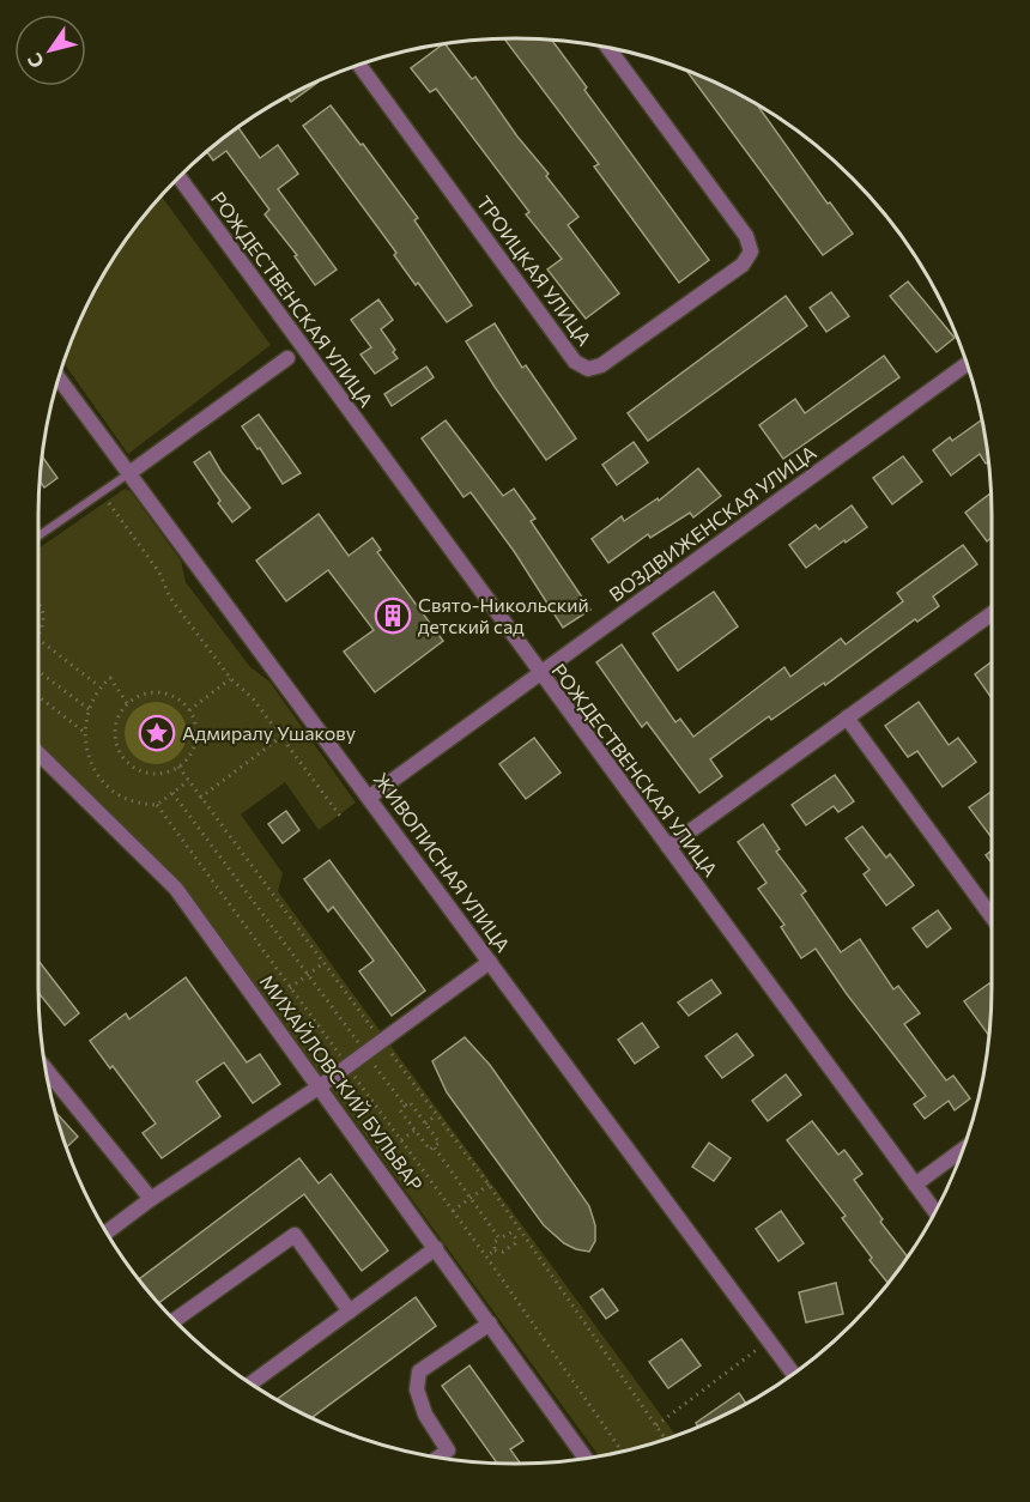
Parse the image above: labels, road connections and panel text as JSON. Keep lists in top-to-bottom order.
{
  "streets": {
    "street": [
      "ТРОИЦКАЯ УЛИЦА",
      "РОЖДЕСТВЕНСКАЯ УЛИЦА",
      "ВОЗДВИЖЕНСКАЯ УЛИЦА",
      "ЖИВОПИСНАЯ УЛИЦА",
      "МИХАЙЛОВСКИЙ БУЛЬВАР"
    ]
  },
  "crossings": [
    ["РОЖДЕСТВЕНСКАЯ УЛИЦА", "ВОЗДВИЖЕНСКАЯ УЛИЦА"],
    ["ВОЗДВИЖЕНСКАЯ УЛИЦА", "ЖИВОПИСНАЯ УЛИЦА"]
  ],
  "places": {
    "building": ["Свято-Никольский детский сад"],
    "place": ["Адмиралу Ушакову"]
  },
  "north": "bottom left"
}
